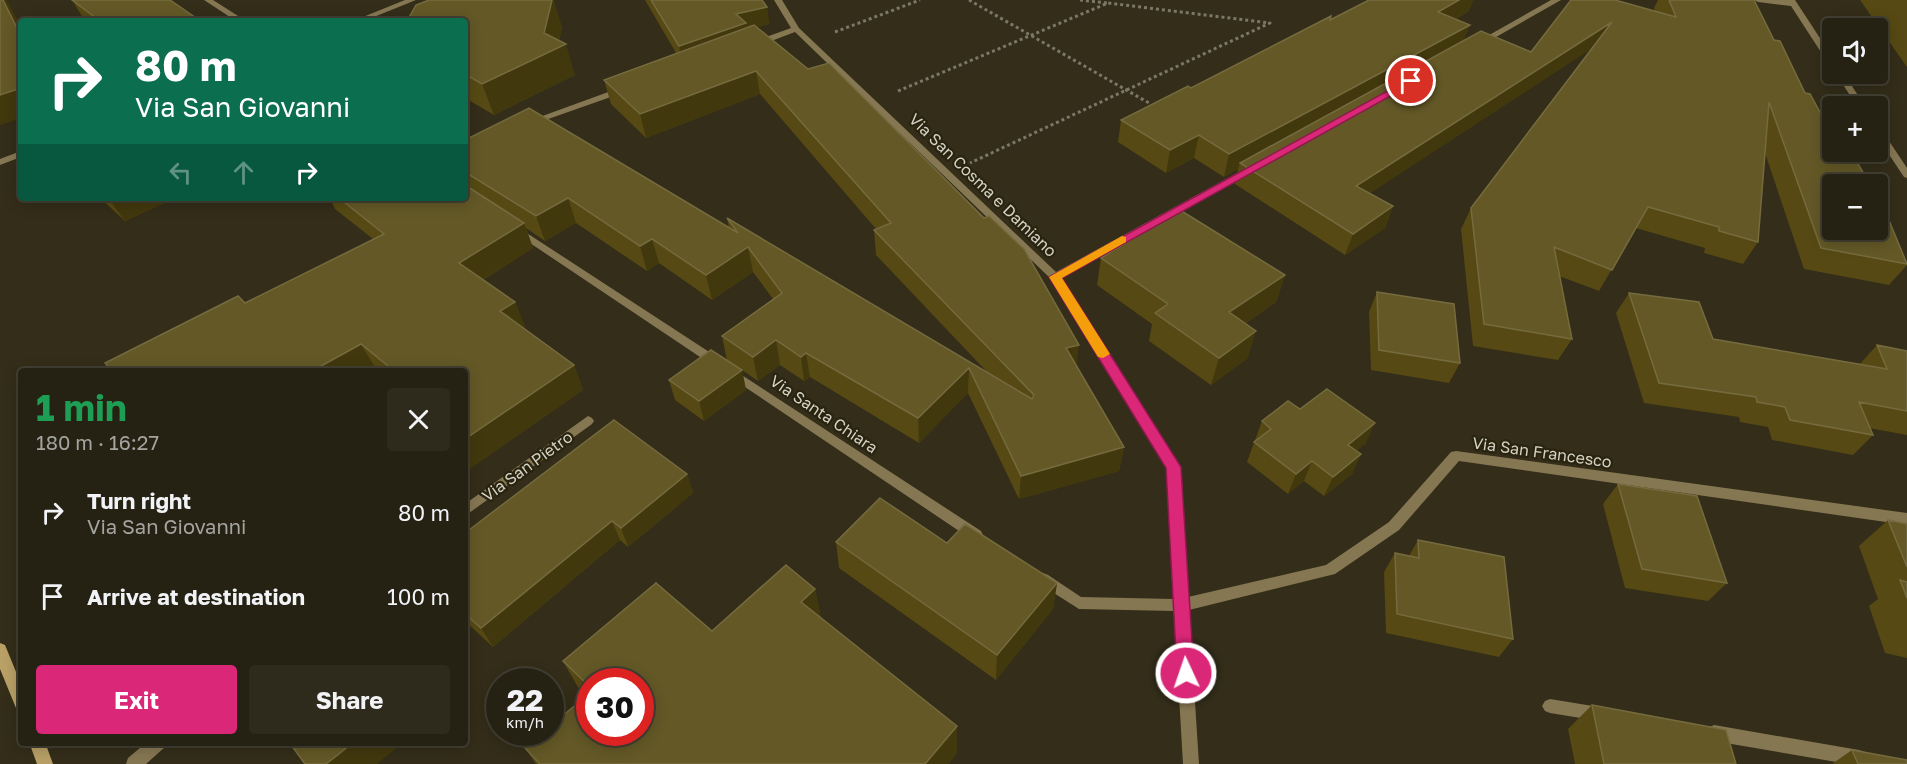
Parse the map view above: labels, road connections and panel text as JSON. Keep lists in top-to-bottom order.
{
  "streets": {
    "street": [
      "Via San Cosma e Damiano",
      "Via Santa Chiara",
      "Via San Francesco",
      "Via San Pietro"
    ]
  },
  "crossings": [
    ["Via San Cosma e Damiano", "Via San Francesco"]
  ],
  "page": {
    "map_buttons": ["+", "−"],
    "turn": ["80 m", "Via San Giovanni"],
    "heading": ["1 min", "180 m · 16:27"],
    "list": [
      {
        "name": "Turn right",
        "note": "Via San Giovanni",
        "value": "80 m"
      },
      {
        "name": "Arrive at destination",
        "value": "100 m"
      }
    ],
    "buttons": ["Exit", "Share"],
    "speed": "22 km/h",
    "limit": "30"
  }
}
